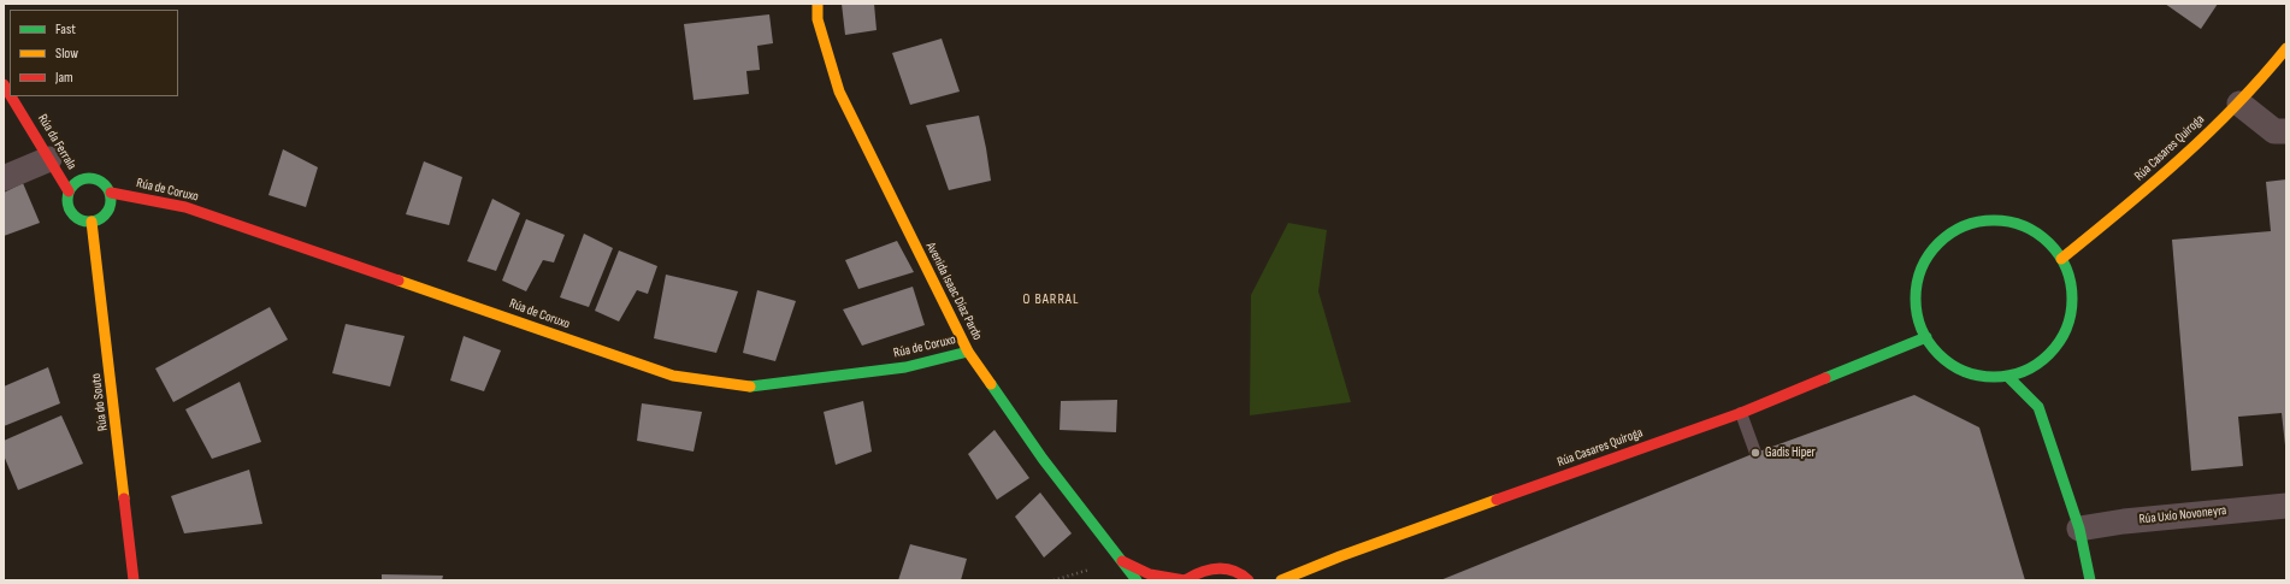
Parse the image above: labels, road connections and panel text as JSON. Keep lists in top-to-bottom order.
{
  "streets": {
    "street": [
      "Rúa da Ferrala",
      "Rúa Casares Quiroga",
      "Rúa de Coruxo",
      "Avenida Isaac Díaz Pardo",
      "Rúa do Souto",
      "Rúa Uxío Novoneyra"
    ]
  },
  "crossings": [
    ["Rúa da Ferrala", "Rúa de Coruxo"],
    ["Rúa da Ferrala", "Rúa do Souto"],
    ["Rúa de Coruxo", "Avenida Isaac Díaz Pardo"],
    ["Rúa de Coruxo", "Rúa do Souto"]
  ],
  "districts": ["O BARRAL"],
  "places": ["Gadis Hiper"],
  "legend": ["Fast", "Slow", "Jam"]
}
